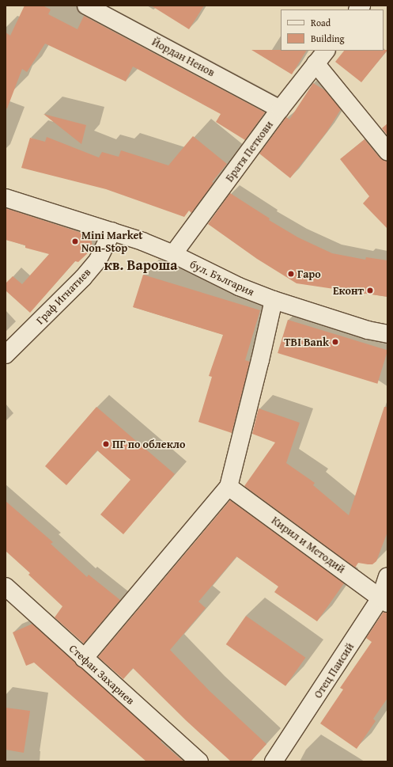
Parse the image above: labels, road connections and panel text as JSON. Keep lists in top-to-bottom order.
{
  "streets": {
    "street": [
      "Йордан Ненов",
      "Братя Петкови",
      "бул. България",
      "Граф Игнатиев",
      "Кирил и Методий",
      "Отец Паисий",
      "Стефан Захариев"
    ]
  },
  "crossings": [
    ["Йордан Ненов", "Братя Петкови"],
    ["Братя Петкови", "бул. България"],
    ["бул. България", "Граф Игнатиев"],
    ["Кирил и Методий", "Отец Паисий"]
  ],
  "districts": ["кв. Вароша"],
  "places": [
    "Mini Market Non-Stop",
    "Гаро",
    "Еконт",
    "TBI Bank",
    "ПГ по облекло"
  ],
  "legend": ["Road", "Building"]
}
